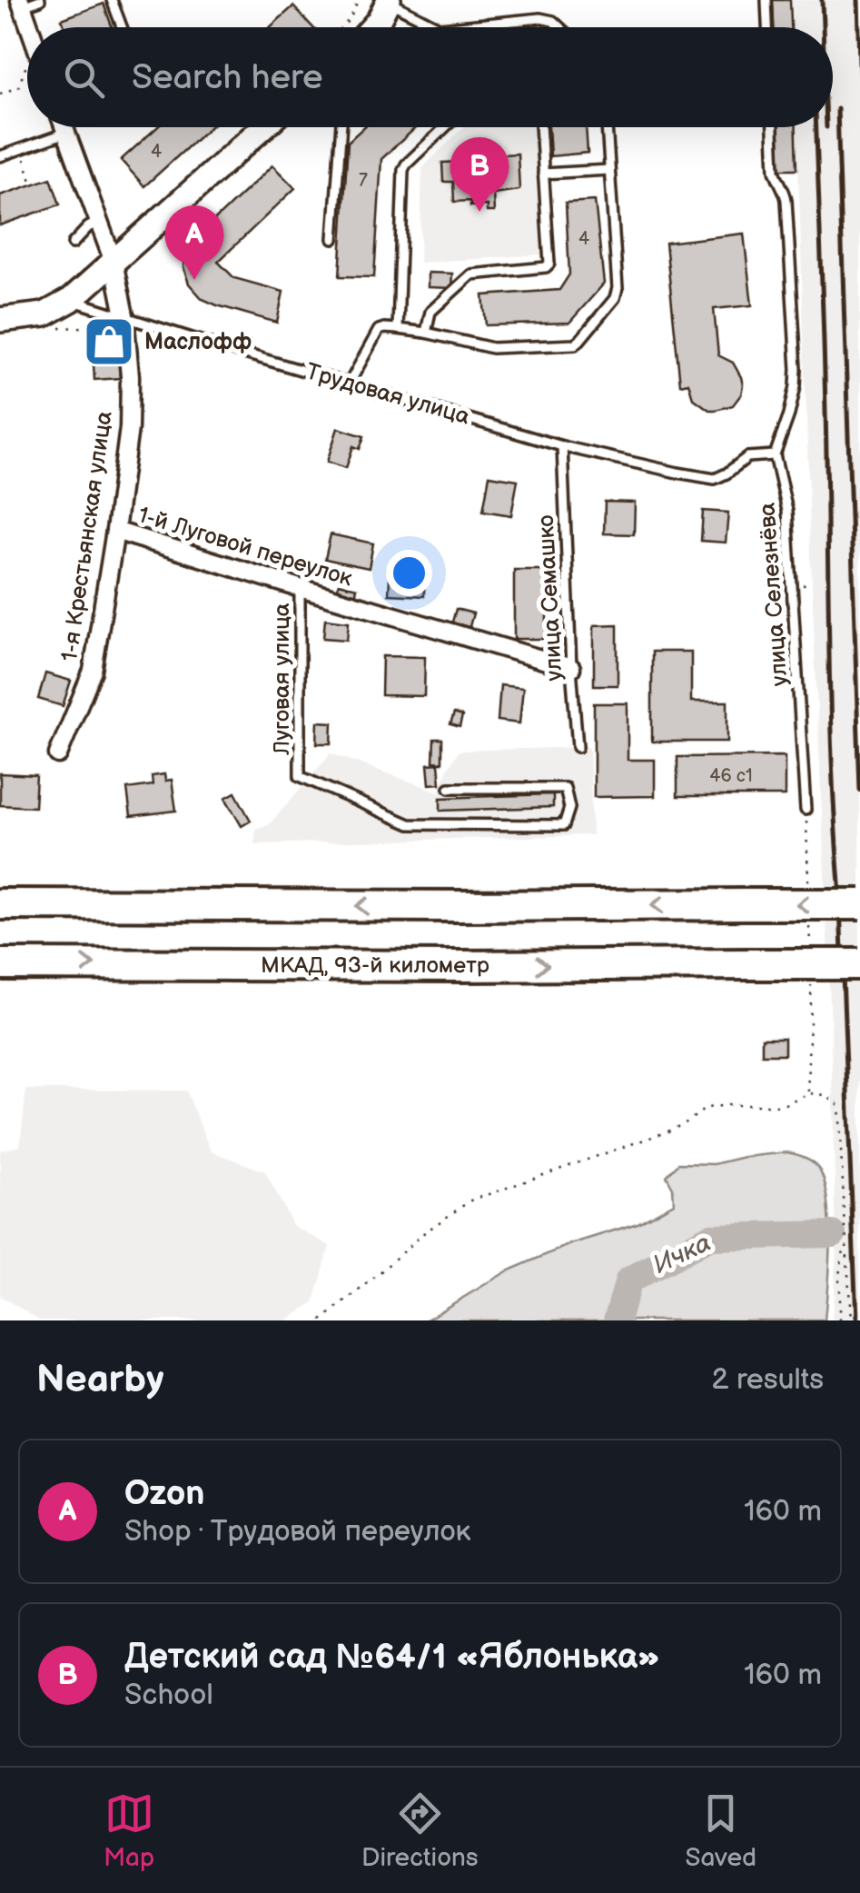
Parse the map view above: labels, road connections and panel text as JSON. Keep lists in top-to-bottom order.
{
  "streets": {
    "highway": ["МКАД, 93-й километр"],
    "street": ["1-я Крестьянская улица", "1-й Луговой переулок"],
    "lane": [
      "Трудовая улица",
      "улица Селезнёва",
      "улица Семашко",
      "Луговая улица"
    ]
  },
  "crossings": [
    ["Трудовая улица", "1-я Крестьянская улица"],
    ["Трудовая улица", "улица Селезнёва"],
    ["Трудовая улица", "улица Семашко"],
    ["1-я Крестьянская улица", "1-й Луговой переулок"],
    ["1-й Луговой переулок", "улица Семашко"],
    ["1-й Луговой переулок", "Луговая улица"]
  ],
  "water": ["Ичка"],
  "places": {
    "shop": ["Маслофф"]
  },
  "house_numbers": [
    "4",
    "7",
    "4",
    "46 с1"
  ],
  "page": {
    "search": "Search here",
    "pins": ["B", "A"],
    "heading": ["Nearby", "2 results"],
    "list": [
      {
        "mark": "A",
        "name": "Ozon",
        "note": "Shop · Трудовой переулок",
        "value": "160 m"
      },
      {
        "mark": "B",
        "name": "Детский сад №64/1 «Яблонька»",
        "note": "School",
        "value": "160 m"
      }
    ],
    "nav": ["Map", "Directions", "Saved"]
  }
}
